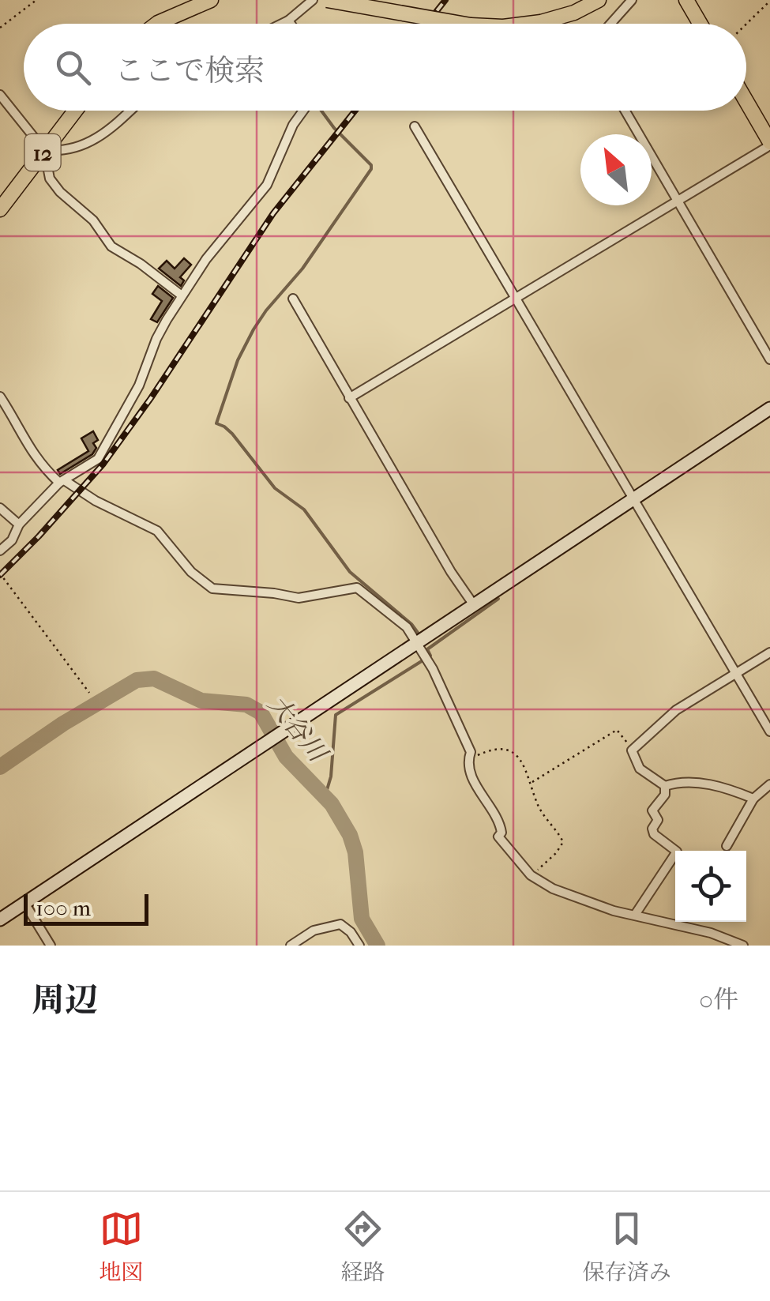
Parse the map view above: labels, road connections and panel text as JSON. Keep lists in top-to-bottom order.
{
  "streets": {
    "main road": ["12"]
  },
  "water": ["大谷川"],
  "scale_bar": "100 m",
  "north": "top left",
  "page": {
    "search": "ここで検索",
    "scale": "100 m",
    "heading": ["周辺", "0件"],
    "nav": ["地図", "経路", "保存済み"]
  }
}
